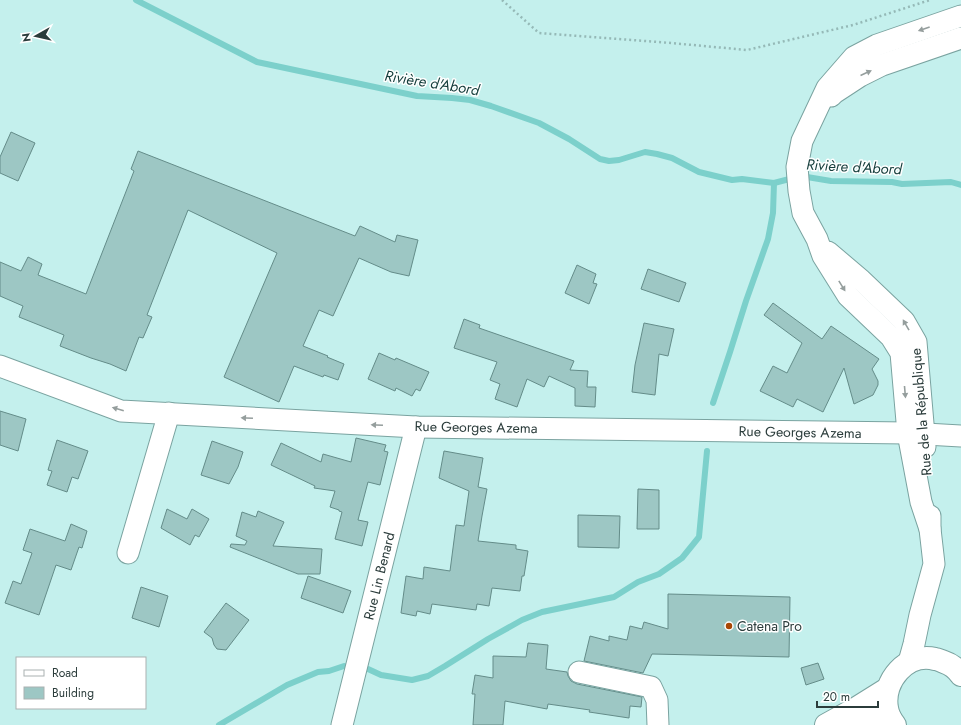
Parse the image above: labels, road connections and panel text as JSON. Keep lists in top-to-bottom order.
{
  "streets": {
    "street": ["Rue de la République", "Rue Georges Azema", "Rue Lin Benard"]
  },
  "crossings": [
    ["Rue de la République", "Rue Georges Azema"],
    ["Rue Georges Azema", "Rue Lin Benard"]
  ],
  "one_way": ["Rue Georges Azema"],
  "water": ["Rivière d'Abord"],
  "places": ["Catena Pro"],
  "legend": ["Road", "Building"],
  "scale_bar": "20 m",
  "north": "left"
}
